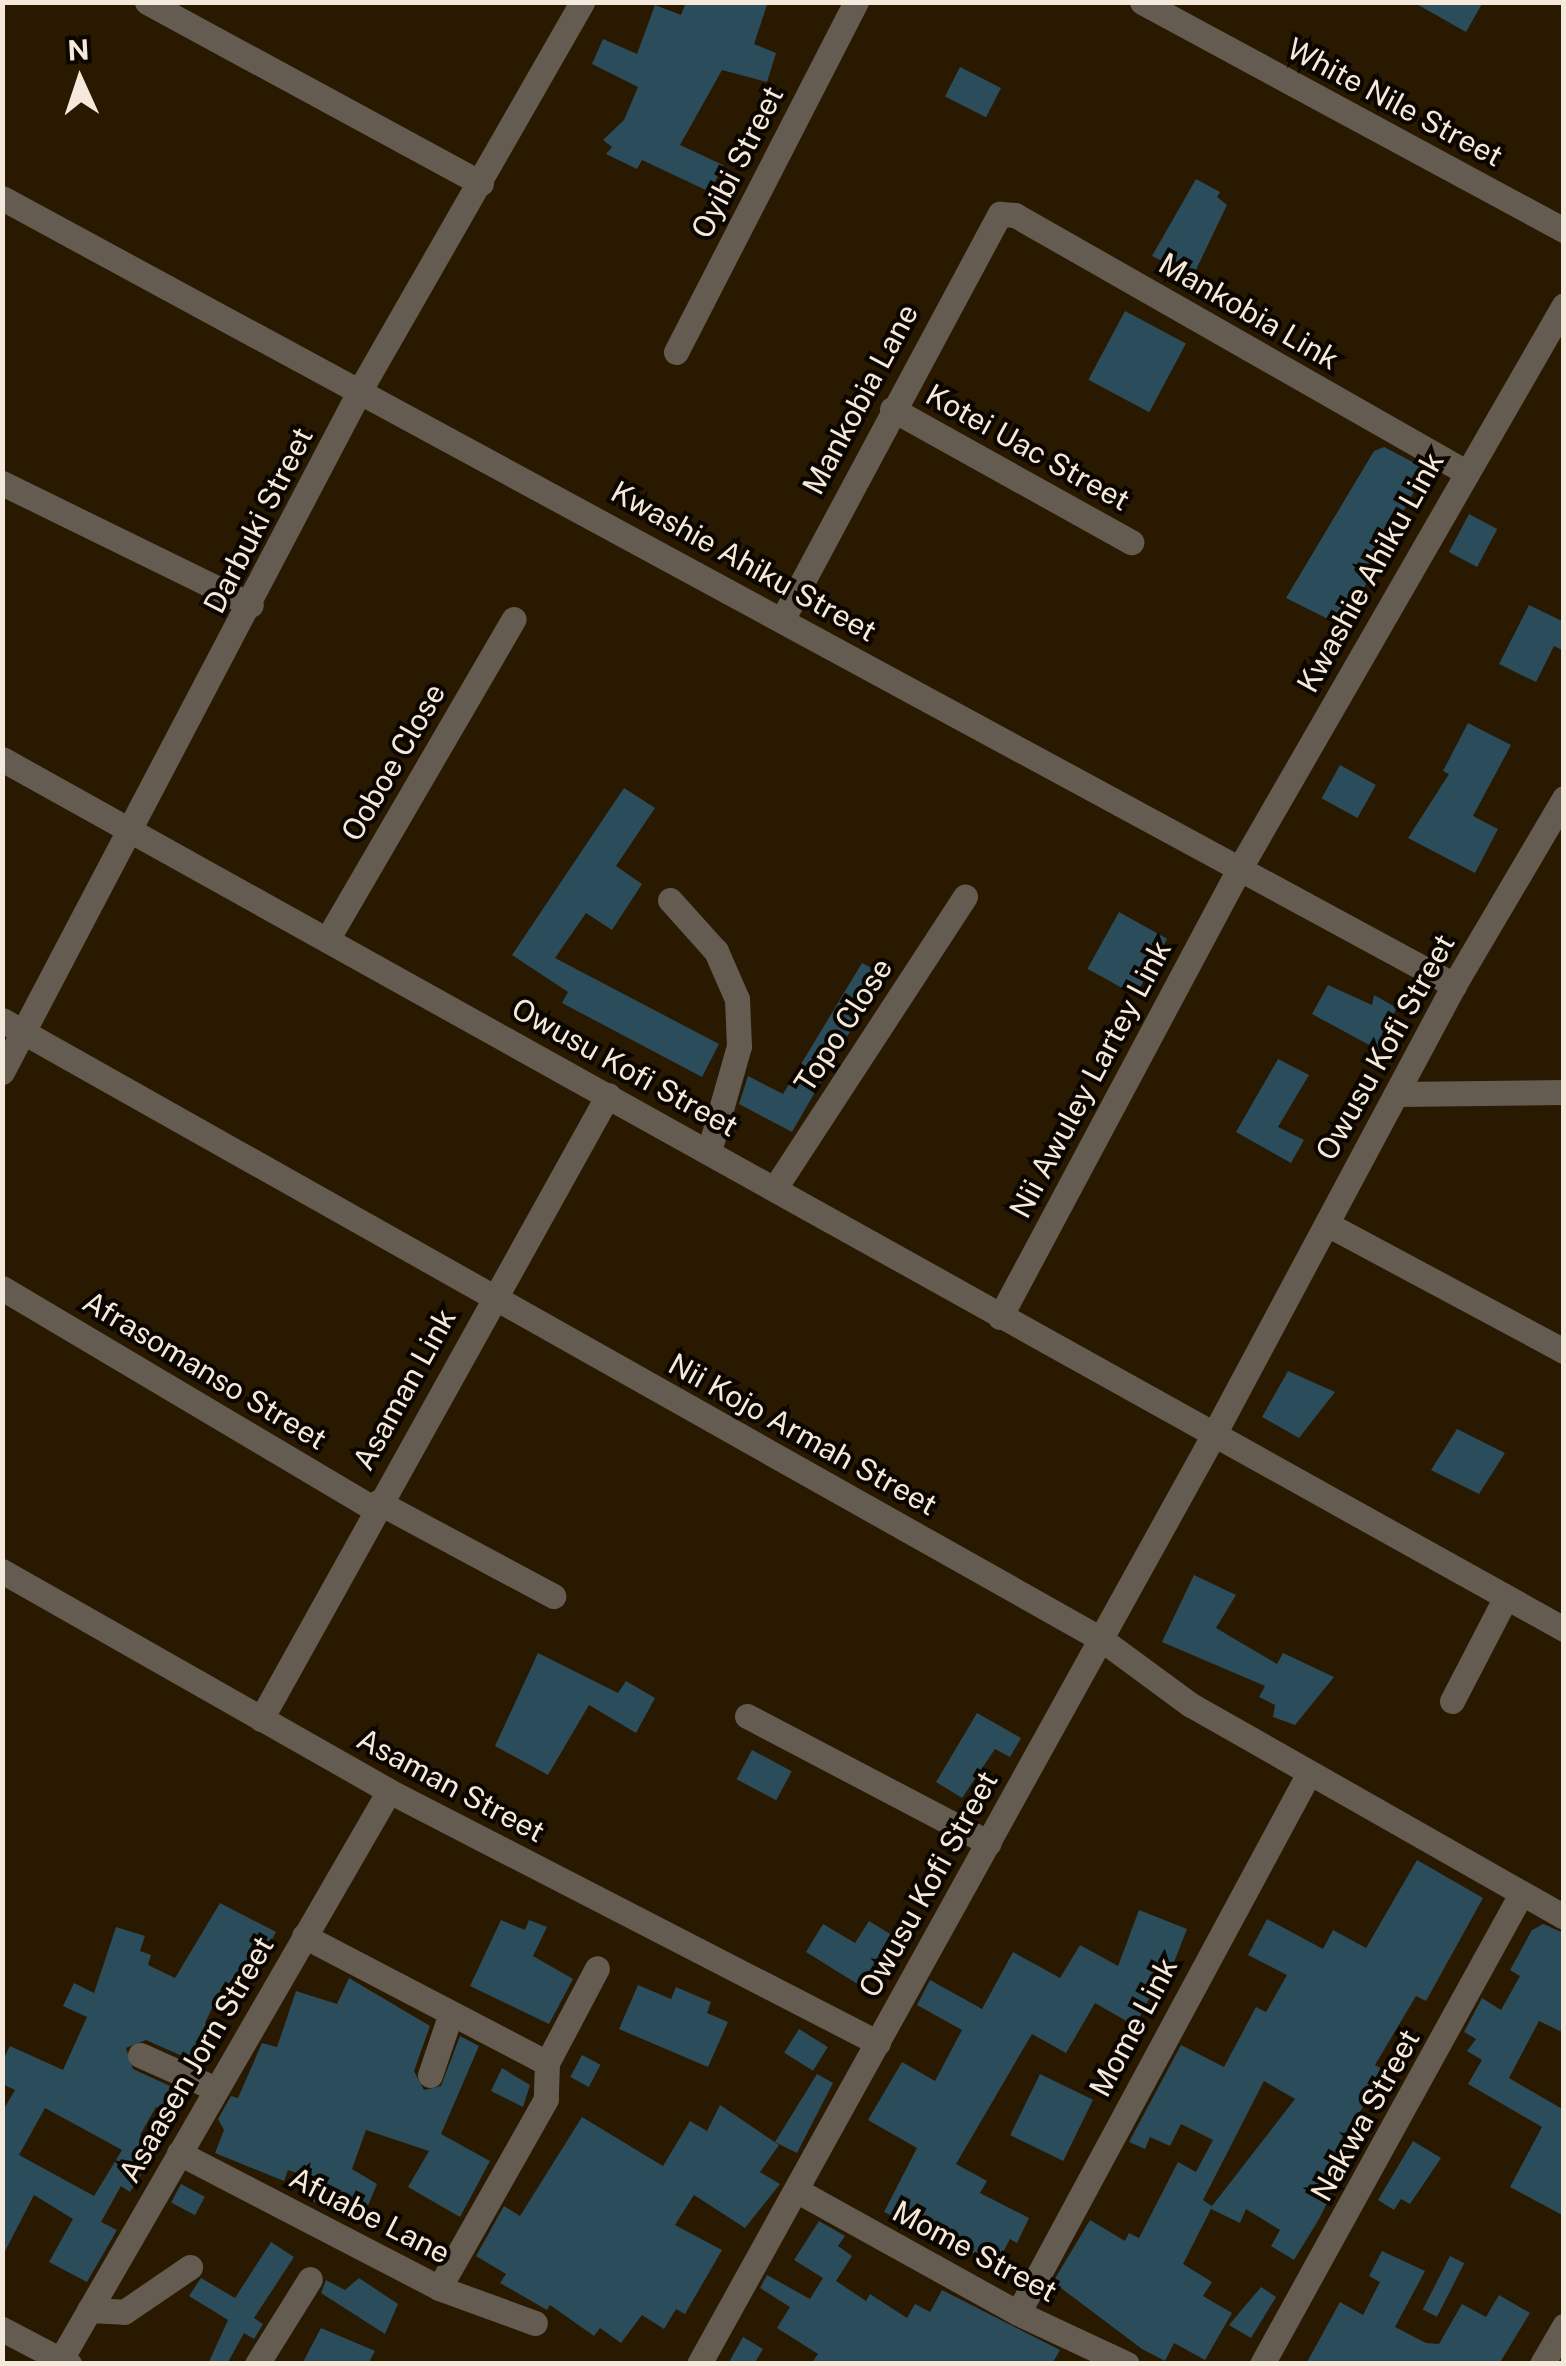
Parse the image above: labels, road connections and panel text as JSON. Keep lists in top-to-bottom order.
{
  "streets": {
    "street": [
      "White Nile Street",
      "Oyibi Street",
      "Mankobia Link",
      "Mankobia Lane",
      "Kotei Uac Street",
      "Darbuki Street",
      "Kwashie Ahiku Street",
      "Kwashie Ahiku Link",
      "Ooboe Close",
      "Topo Close",
      "Owusu Kofi Street",
      "Nii Awuley Lartey Link",
      "Afrasomanso Street",
      "Asaman Link",
      "Nii Kojo Armah Street",
      "Asaman Street",
      "Mome Link",
      "Asaasen Jorn Street",
      "Nakwa Street",
      "Afuabe Lane",
      "Mome Street"
    ]
  },
  "crossings": [
    ["Mankobia Link", "Mankobia Lane"],
    ["Mankobia Link", "Kwashie Ahiku Link"],
    ["Mankobia Lane", "Kotei Uac Street"],
    ["Mankobia Lane", "Kwashie Ahiku Street"],
    ["Darbuki Street", "Kwashie Ahiku Street"],
    ["Darbuki Street", "Owusu Kofi Street"],
    ["Darbuki Street", "Nii Kojo Armah Street"],
    ["Kwashie Ahiku Street", "Kwashie Ahiku Link"],
    ["Kwashie Ahiku Street", "Owusu Kofi Street"],
    ["Kwashie Ahiku Street", "Nii Awuley Lartey Link"],
    ["Kwashie Ahiku Link", "Nii Awuley Lartey Link"],
    ["Ooboe Close", "Owusu Kofi Street"],
    ["Topo Close", "Owusu Kofi Street"],
    ["Owusu Kofi Street", "Nii Awuley Lartey Link"],
    ["Owusu Kofi Street", "Asaman Link"],
    ["Owusu Kofi Street", "Nii Kojo Armah Street"],
    ["Owusu Kofi Street", "Asaman Street"],
    ["Owusu Kofi Street", "Mome Street"],
    ["Afrasomanso Street", "Asaman Link"],
    ["Asaman Link", "Nii Kojo Armah Street"],
    ["Asaman Link", "Asaman Street"],
    ["Nii Kojo Armah Street", "Mome Link"],
    ["Nii Kojo Armah Street", "Nakwa Street"],
    ["Asaman Street", "Asaasen Jorn Street"],
    ["Mome Link", "Mome Street"],
    ["Asaasen Jorn Street", "Afuabe Lane"]
  ],
  "north": "top"
}
